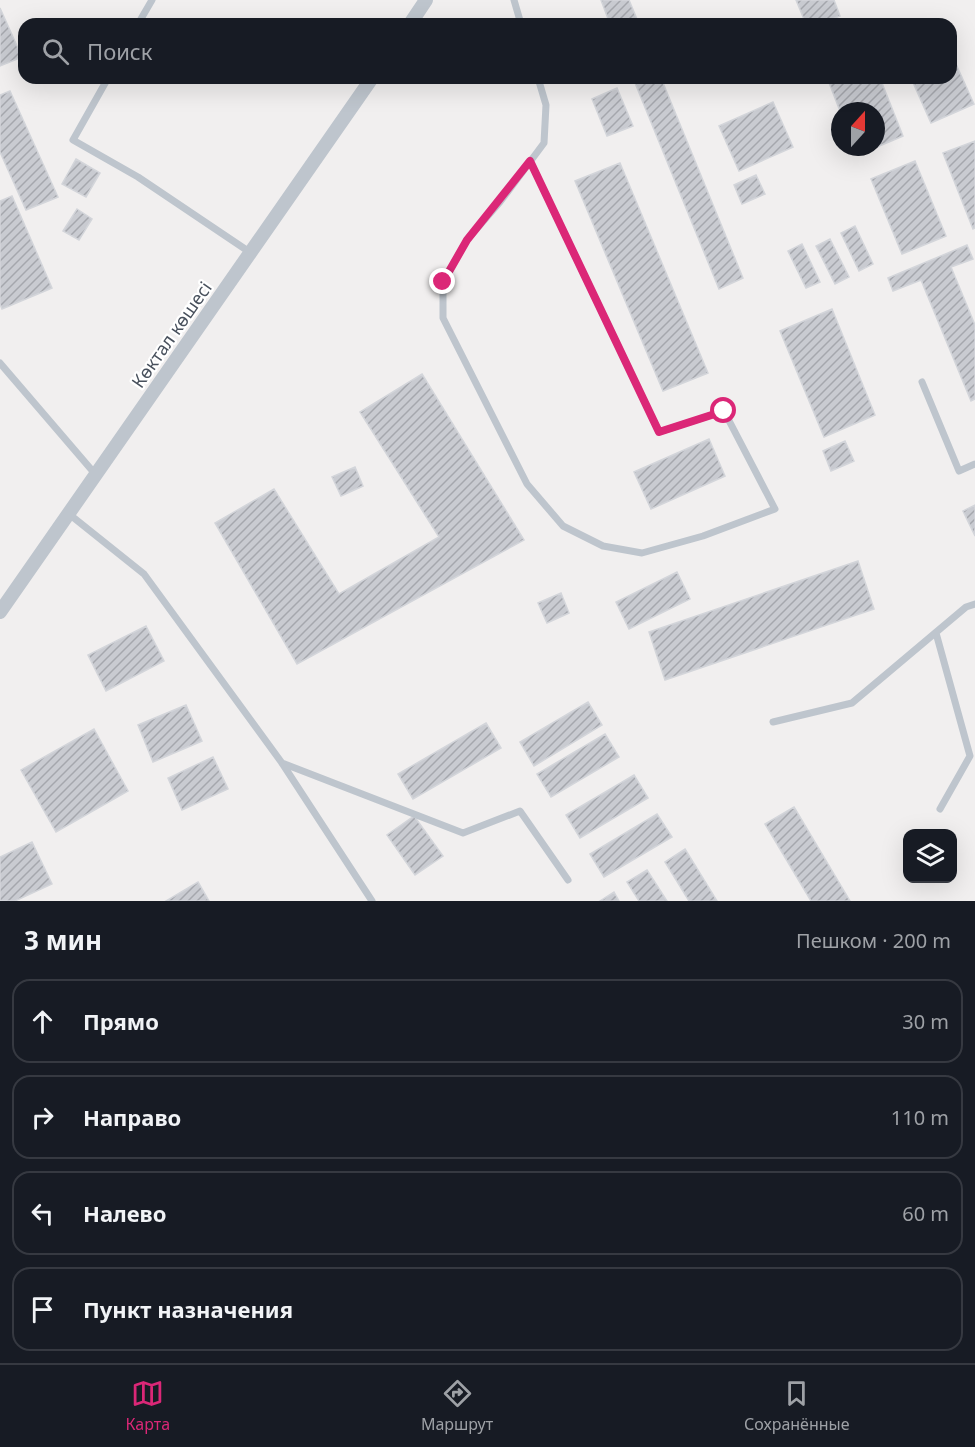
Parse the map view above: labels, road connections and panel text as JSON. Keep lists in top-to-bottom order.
{
  "streets": {
    "street": ["Көктал көшесі"]
  },
  "north": "top",
  "page": {
    "search": "Поиск",
    "heading": ["3 мин", "Пешком · 200 m"],
    "list": [
      ["Прямо", "30 m"],
      ["Направо", "110 m"],
      ["Налево", "60 m"],
      "Пункт назначения"
    ],
    "nav": ["Карта", "Маршрут", "Сохранённые"]
  }
}
